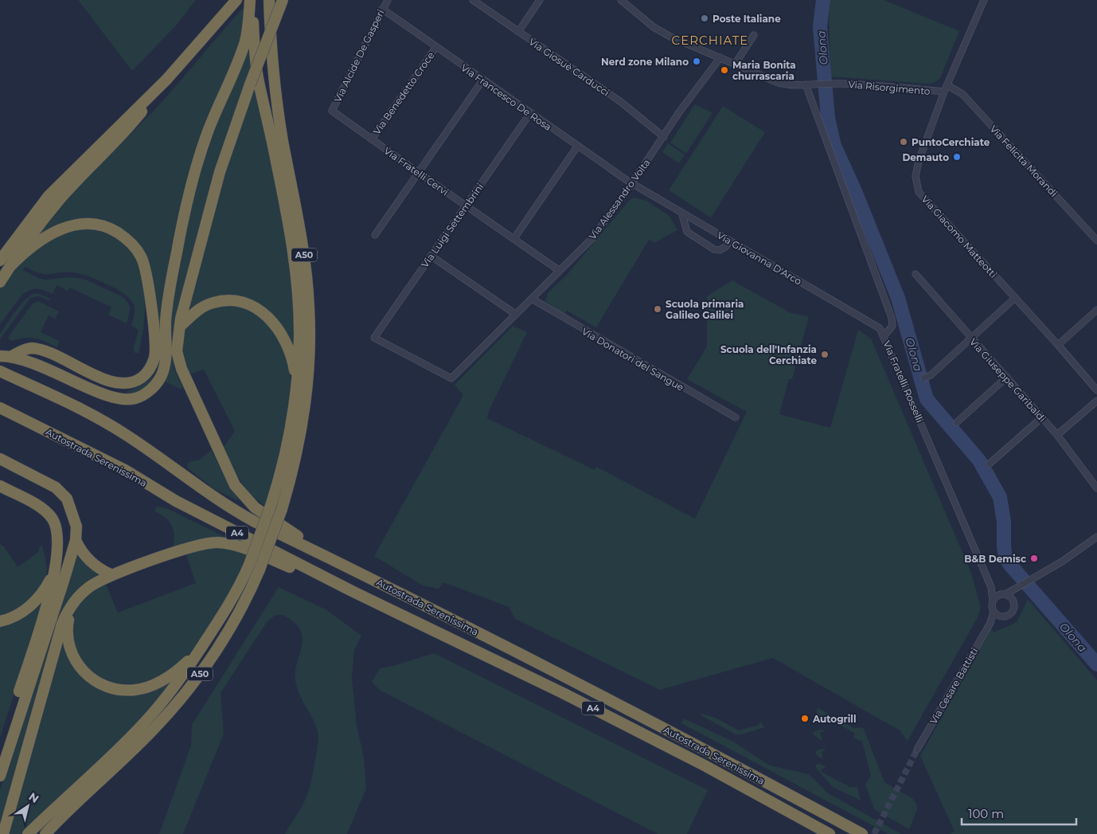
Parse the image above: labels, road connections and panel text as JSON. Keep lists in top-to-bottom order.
{
  "streets": {
    "highway": ["A50", "Autostrada Serenissima", "A4"],
    "street": [
      "Via Alcide De Gasperi",
      "Via Giosuè Carducci",
      "Via Risorgimento",
      "Via Benedetto Croce",
      "Via Francesco De Rosa",
      "Via Felicita Morandi",
      "Via Fratelli Cervi",
      "Via Alessandro Volta",
      "Via Luigi Settembrini",
      "Via Giacomo Matteotti",
      "Via Giovanna D'Arco",
      "Via Donatori del Sangue",
      "Via Giuseppe Garibaldi",
      "Via Fratelli Rosselli",
      "Via Cesare Battisti"
    ]
  },
  "crossings": [
    ["Via Alcide De Gasperi", "Via Benedetto Croce"],
    ["Via Alcide De Gasperi", "Via Francesco De Rosa"],
    ["Via Alcide De Gasperi", "Via Fratelli Cervi"],
    ["Via Giosuè Carducci", "Via Alessandro Volta"],
    ["Via Risorgimento", "Via Felicita Morandi"],
    ["Via Risorgimento", "Via Alessandro Volta"],
    ["Via Risorgimento", "Via Giacomo Matteotti"],
    ["Via Risorgimento", "Via Fratelli Rosselli"],
    ["Via Benedetto Croce", "Via Francesco De Rosa"],
    ["Via Benedetto Croce", "Via Fratelli Cervi"],
    ["Via Francesco De Rosa", "Via Alessandro Volta"],
    ["Via Francesco De Rosa", "Via Luigi Settembrini"],
    ["Via Francesco De Rosa", "Via Giovanna D'Arco"],
    ["Via Fratelli Cervi", "Via Alessandro Volta"],
    ["Via Fratelli Cervi", "Via Luigi Settembrini"],
    ["Via Alessandro Volta", "Via Luigi Settembrini"],
    ["Via Alessandro Volta", "Via Giovanna D'Arco"],
    ["Via Alessandro Volta", "Via Donatori del Sangue"],
    ["Via Giovanna D'Arco", "Via Fratelli Rosselli"],
    ["Via Fratelli Rosselli", "Via Cesare Battisti"]
  ],
  "districts": ["CERCHIATE"],
  "water": ["Olona"],
  "places": [
    "Poste Italiane",
    "Nerd zone Milano",
    "Maria Bonita churrascaria",
    "PuntoCerchiate",
    "Demauto",
    "Scuola primaria Galileo Galilei",
    "Scuola dell'Infanzia Cerchiate",
    "B&B Demisc",
    "Autogrill"
  ],
  "scale_bar": "100 m",
  "north": "top right"
}
